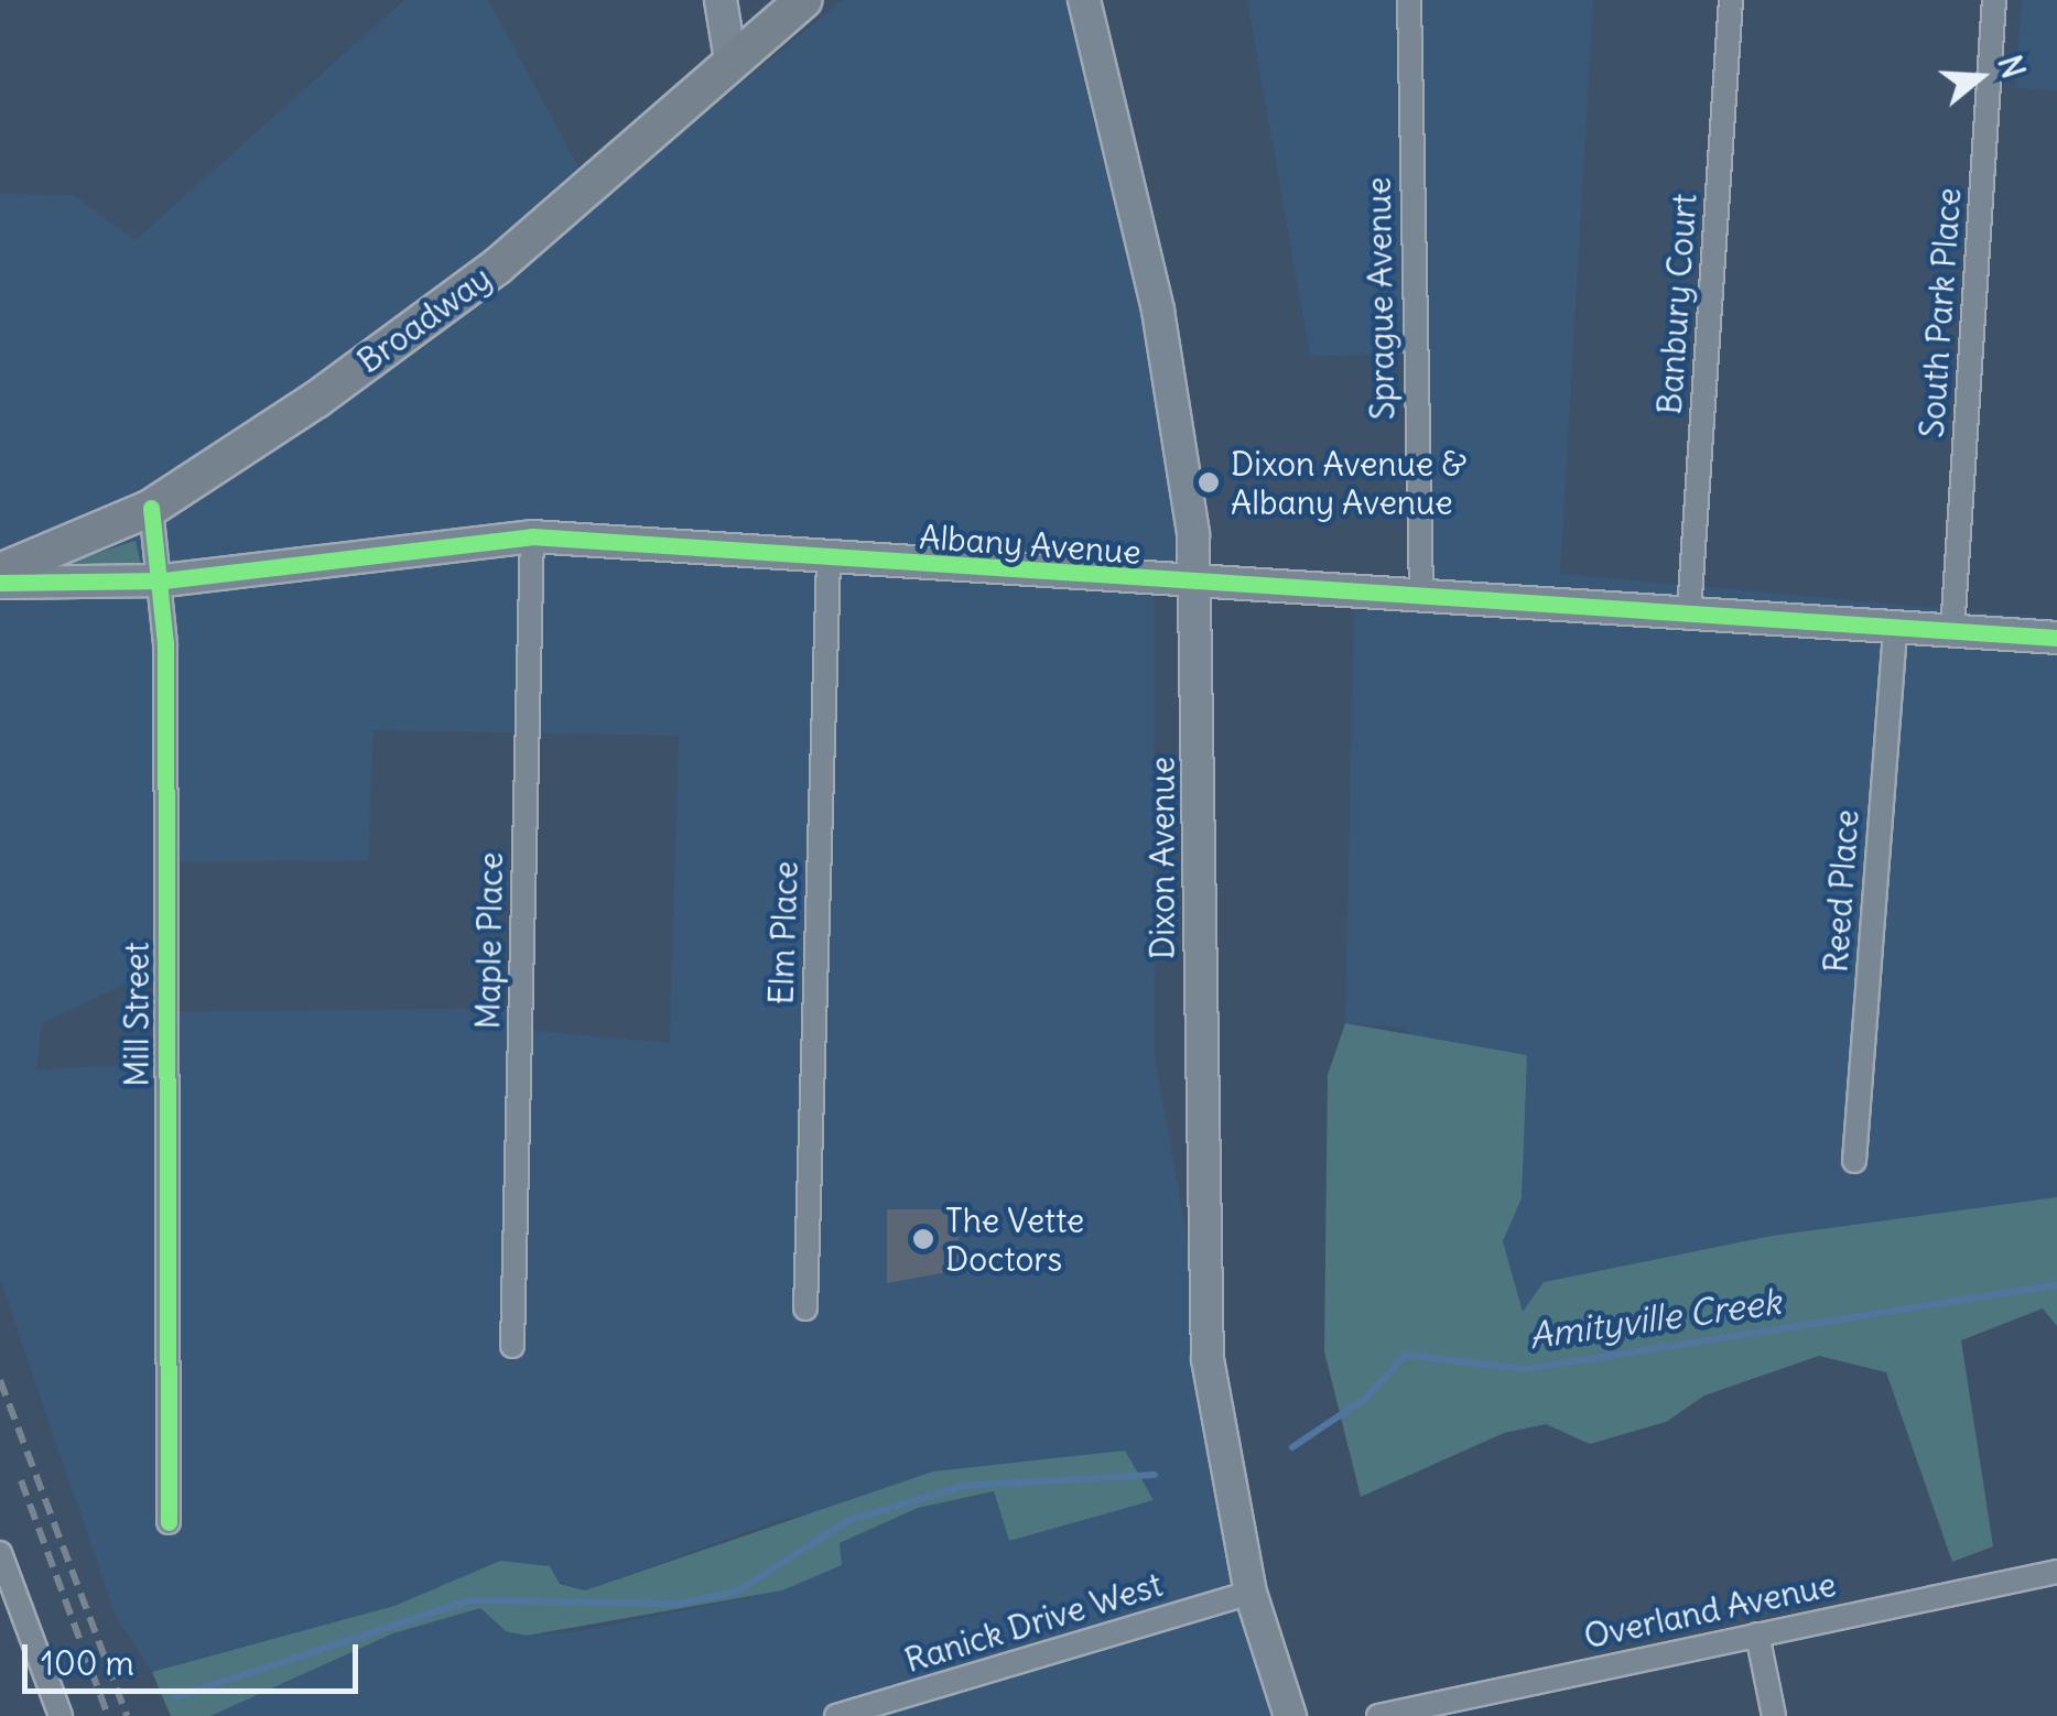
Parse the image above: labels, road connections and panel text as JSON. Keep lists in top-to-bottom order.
{
  "streets": {
    "main road": ["Broadway"],
    "street": [
      "Sprague Avenue",
      "Banbury Court",
      "South Park Place",
      "Albany Avenue",
      "Dixon Avenue",
      "Reed Place",
      "Elm Place",
      "Maple Place",
      "Mill Street",
      "Overland Avenue",
      "Ranick Drive West"
    ]
  },
  "crossings": [
    ["Sprague Avenue", "Albany Avenue"],
    ["Banbury Court", "Albany Avenue"],
    ["South Park Place", "Albany Avenue"],
    ["Broadway", "Mill Street"],
    ["Albany Avenue", "Dixon Avenue"],
    ["Albany Avenue", "Reed Place"],
    ["Albany Avenue", "Elm Place"],
    ["Albany Avenue", "Maple Place"],
    ["Albany Avenue", "Mill Street"],
    ["Dixon Avenue", "Ranick Drive West"]
  ],
  "water": ["Amityville Creek"],
  "places": ["Dixon Avenue & Albany Avenue", "The Vette Doctors"],
  "scale_bar": "100 m",
  "north": "right"
}
